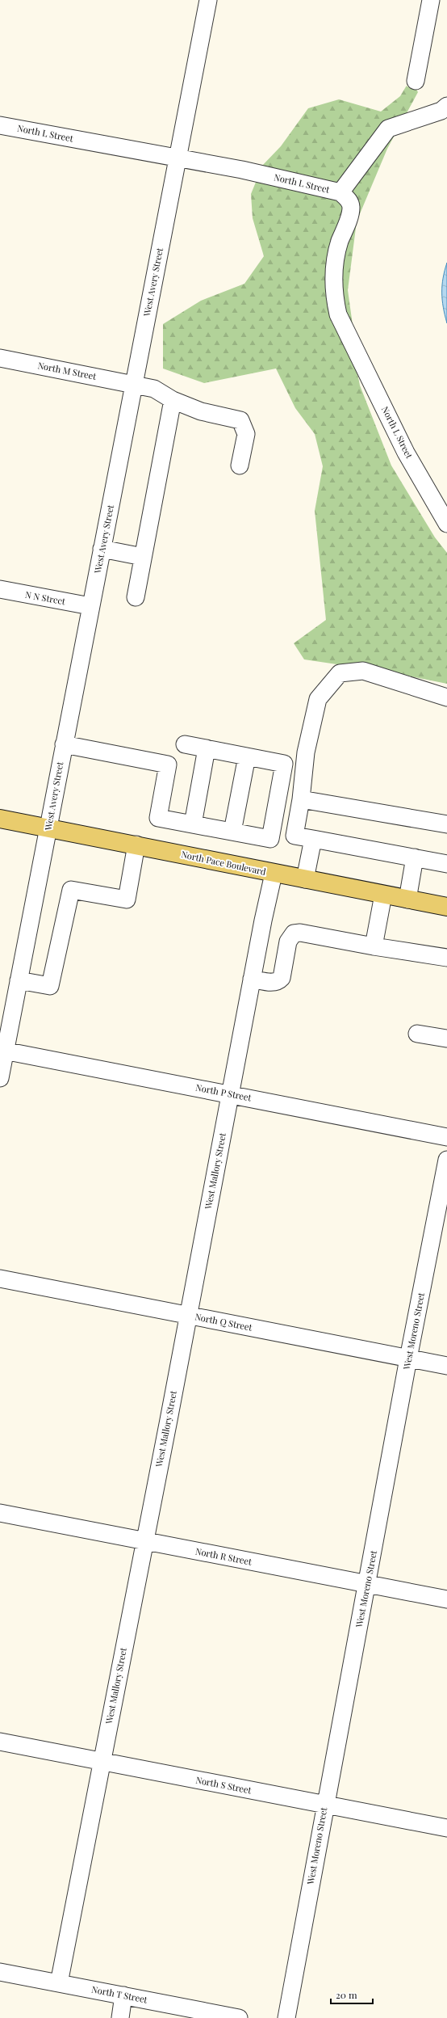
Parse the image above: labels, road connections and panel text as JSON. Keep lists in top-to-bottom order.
{
  "streets": {
    "main road": ["North Pace Boulevard"],
    "street": [
      "North L Street",
      "West Avery Street",
      "North M Street",
      "N N Street",
      "North P Street",
      "West Mallory Street",
      "North Q Street",
      "West Moreno Street",
      "North R Street",
      "North S Street",
      "North T Street"
    ]
  },
  "crossings": [
    ["North L Street", "West Avery Street"],
    ["West Avery Street", "North M Street"],
    ["West Avery Street", "N N Street"],
    ["West Avery Street", "North Pace Boulevard"],
    ["West Avery Street", "North P Street"],
    ["North Pace Boulevard", "West Mallory Street"],
    ["North P Street", "West Mallory Street"],
    ["West Mallory Street", "North Q Street"],
    ["West Mallory Street", "North R Street"],
    ["West Mallory Street", "North S Street"],
    ["West Mallory Street", "North T Street"],
    ["North Q Street", "West Moreno Street"],
    ["West Moreno Street", "North R Street"],
    ["West Moreno Street", "North S Street"]
  ],
  "scale_bar": "20 m"
}
